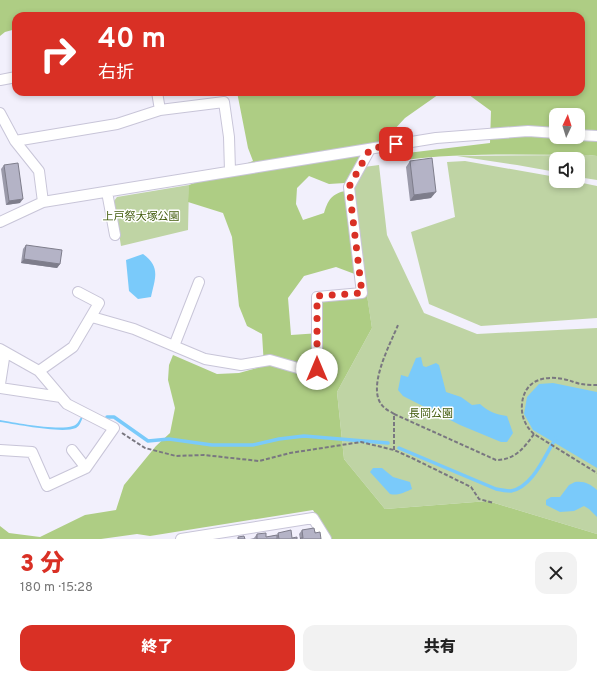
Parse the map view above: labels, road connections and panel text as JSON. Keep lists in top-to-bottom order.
{
  "parks": ["上戸祭大塚公園", "長岡公園"],
  "north": "top",
  "page": {
    "turn": ["40 m", "右折"],
    "heading": ["3 分", "180 m · 15:28"],
    "buttons": ["終了", "共有"]
  }
}
